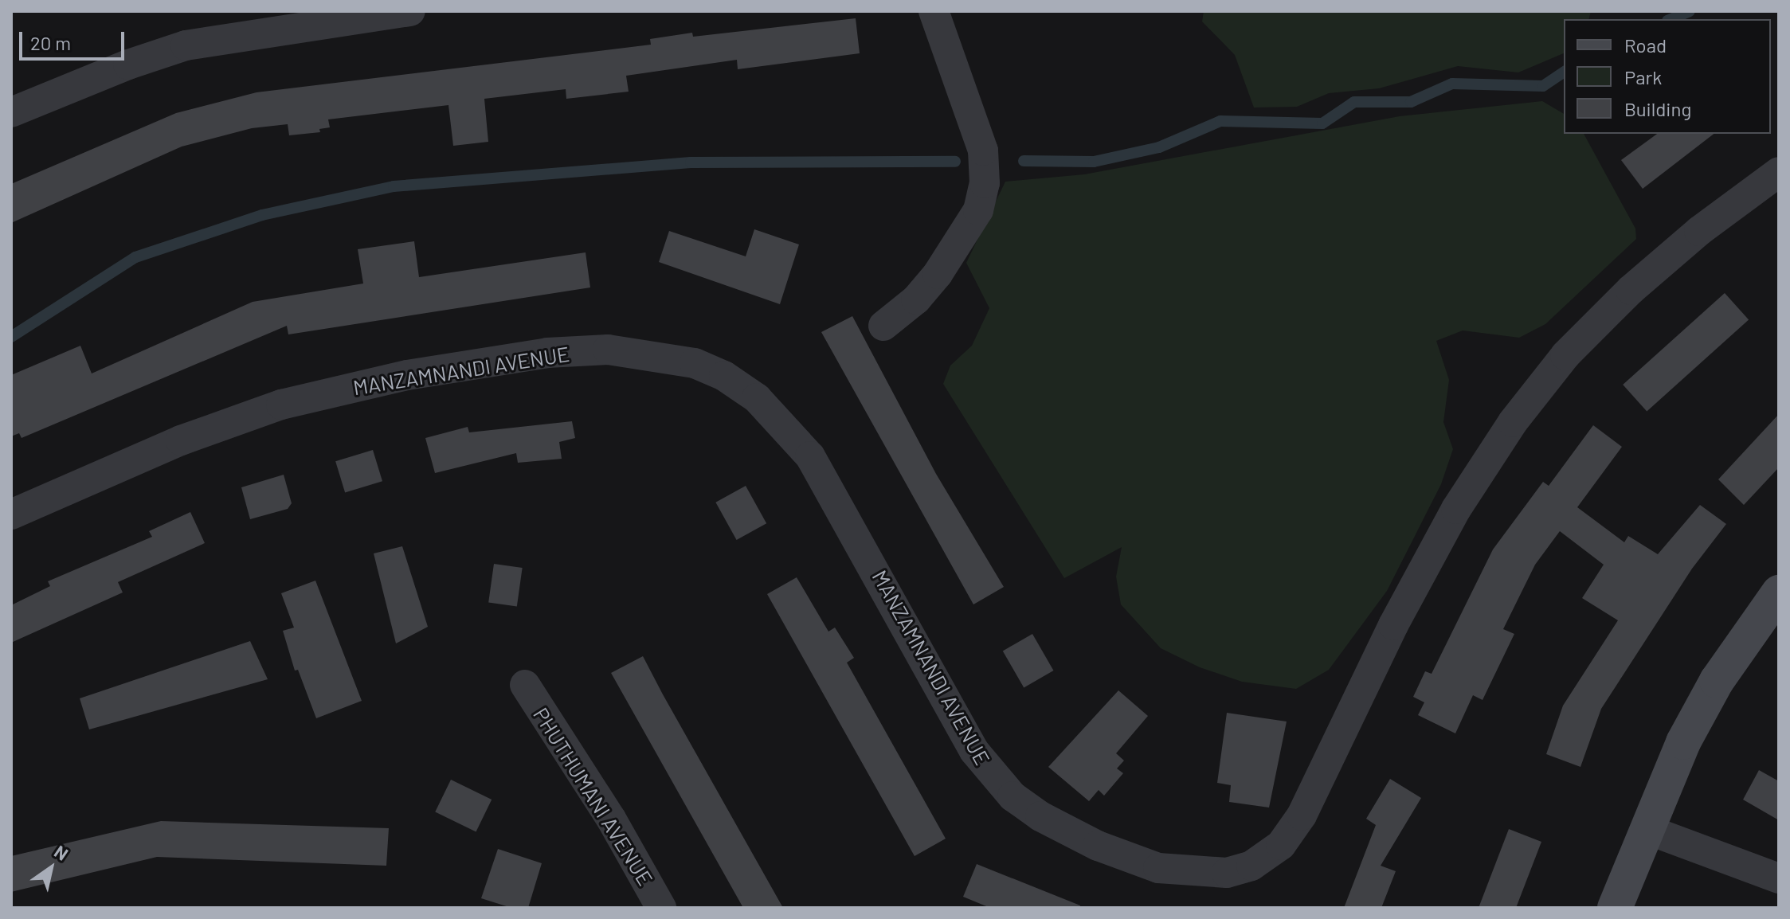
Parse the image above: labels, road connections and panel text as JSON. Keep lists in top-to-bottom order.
{
  "streets": {
    "street": ["MANZAMNANDI AVENUE", "PHUTHUMANI AVENUE"]
  },
  "legend": ["Road", "Park", "Building"],
  "scale_bar": "20 m",
  "north": "top right"
}
